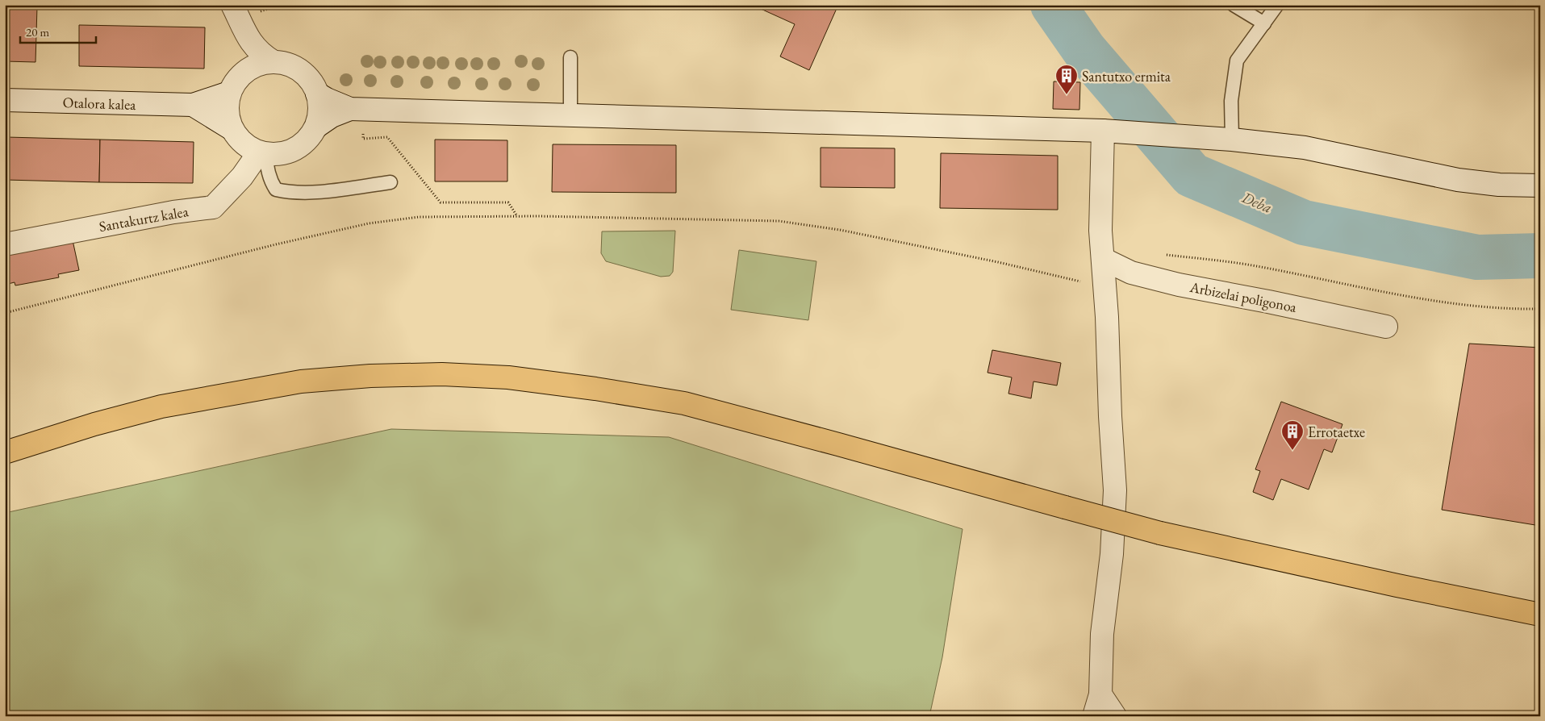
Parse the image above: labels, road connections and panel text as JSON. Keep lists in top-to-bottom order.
{
  "streets": {
    "street": ["Otalora kalea", "Santakurtz kalea", "Arbizelai poligonoa"]
  },
  "water": ["Deba"],
  "places": {
    "building": ["Santutxo ermita", "Errotaetxe"]
  },
  "scale_bar": "20 m"
}
